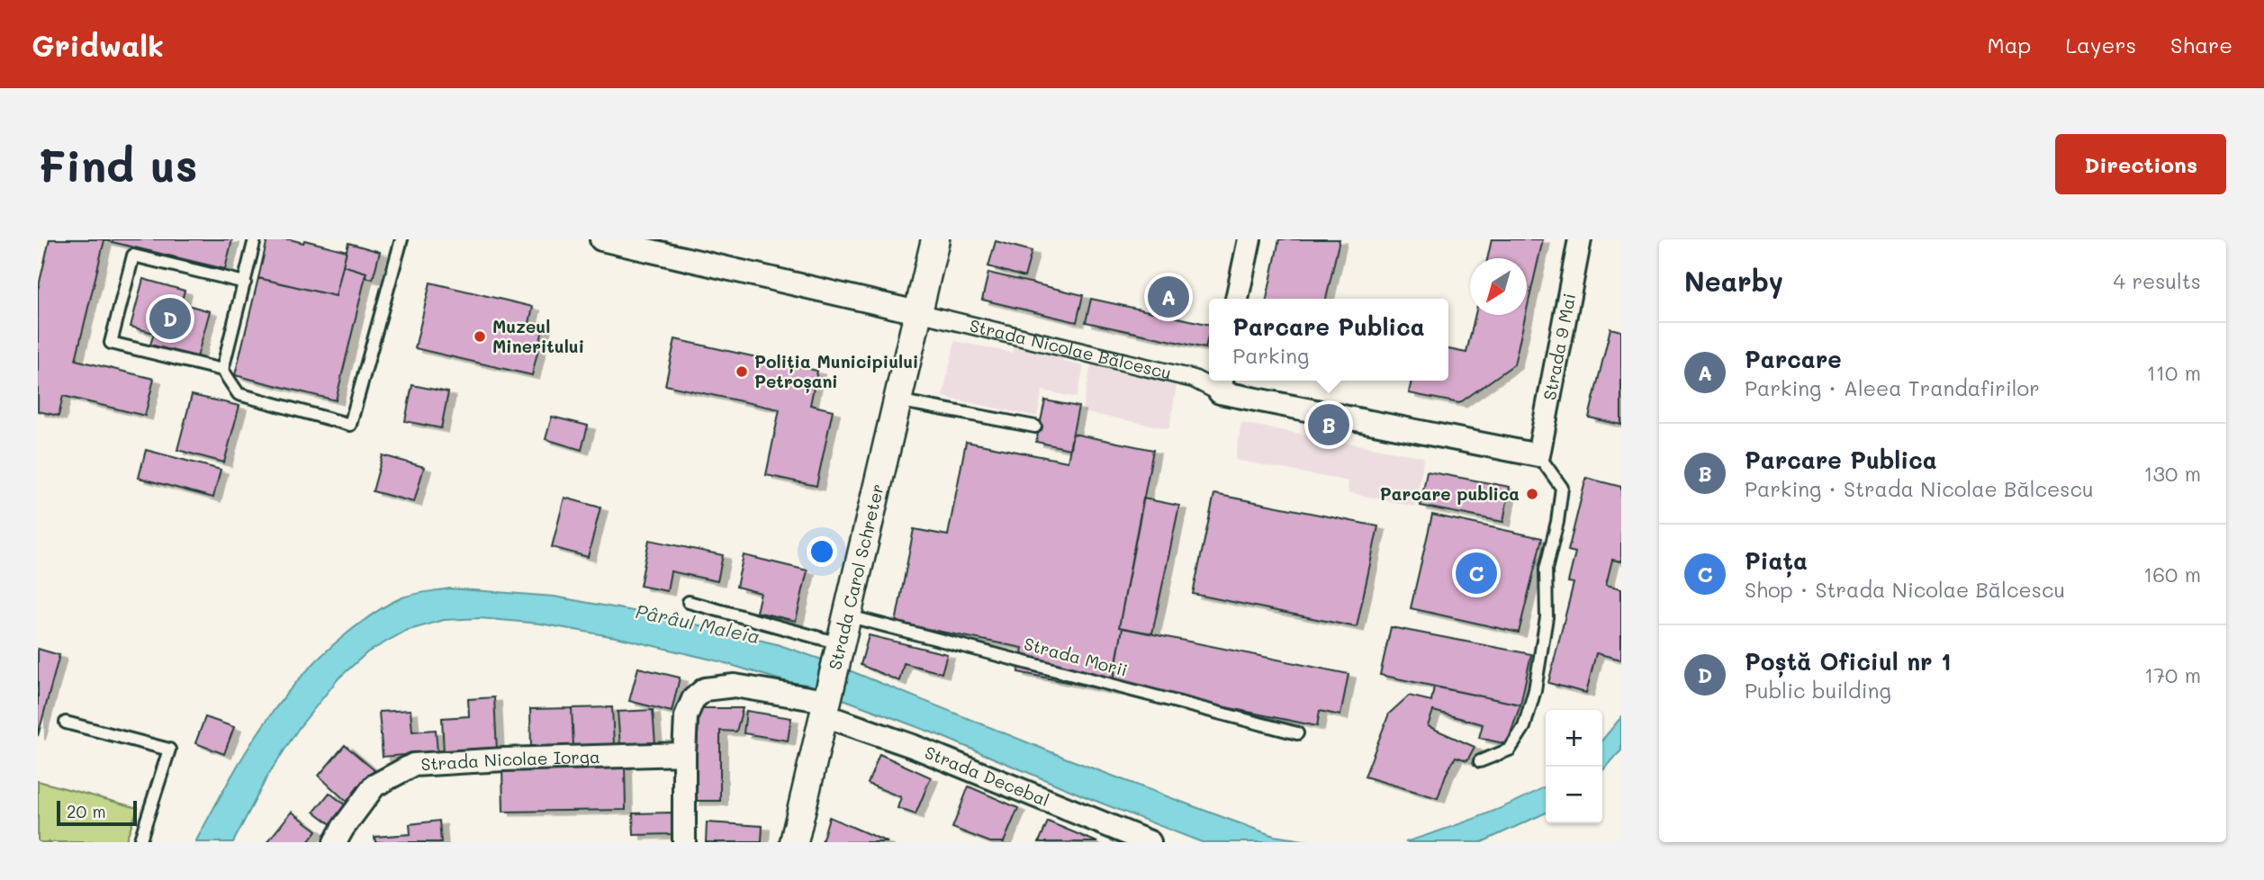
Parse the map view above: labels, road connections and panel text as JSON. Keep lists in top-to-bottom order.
{
  "streets": {
    "street": [
      "Strada 9 Mai",
      "Strada Nicolae Bălcescu",
      "Strada Carol Schreter",
      "Strada Nicolae Iorga",
      "Strada Decebal"
    ],
    "lane": ["Strada Morii"]
  },
  "crossings": [
    ["Strada 9 Mai", "Strada Nicolae Bălcescu"],
    ["Strada Nicolae Bălcescu", "Strada Carol Schreter"],
    ["Strada Carol Schreter", "Strada Morii"],
    ["Strada Carol Schreter", "Strada Decebal"]
  ],
  "water": ["Pârâul Maleia"],
  "places": ["Muzeul Mineritului", "Poliția Municipiului Petroșani", "Parcare publica"],
  "scale_bar": "20 m",
  "north": "bottom left",
  "page": {
    "header": "Gridwalk",
    "nav": ["Map", "Layers", "Share"],
    "buttons": "Directions",
    "title": "Find us",
    "heading": ["Nearby", "4 results"],
    "pins": [
      "A",
      "D",
      "B",
      "C"
    ],
    "popup": ["Parcare Publica", "Parking"],
    "list": [
      {
        "mark": "A",
        "name": "Parcare",
        "note": "Parking · Aleea Trandafirilor",
        "value": "110 m"
      },
      {
        "mark": "B",
        "name": "Parcare Publica",
        "note": "Parking · Strada Nicolae Bălcescu",
        "value": "130 m"
      },
      {
        "mark": "C",
        "name": "Piața",
        "note": "Shop · Strada Nicolae Bălcescu",
        "value": "160 m"
      },
      {
        "mark": "D",
        "name": "Poștă Oficiul nr 1",
        "note": "Public building",
        "value": "170 m"
      }
    ],
    "map_buttons": ["+", "−"],
    "scale": "20 m"
  }
}
